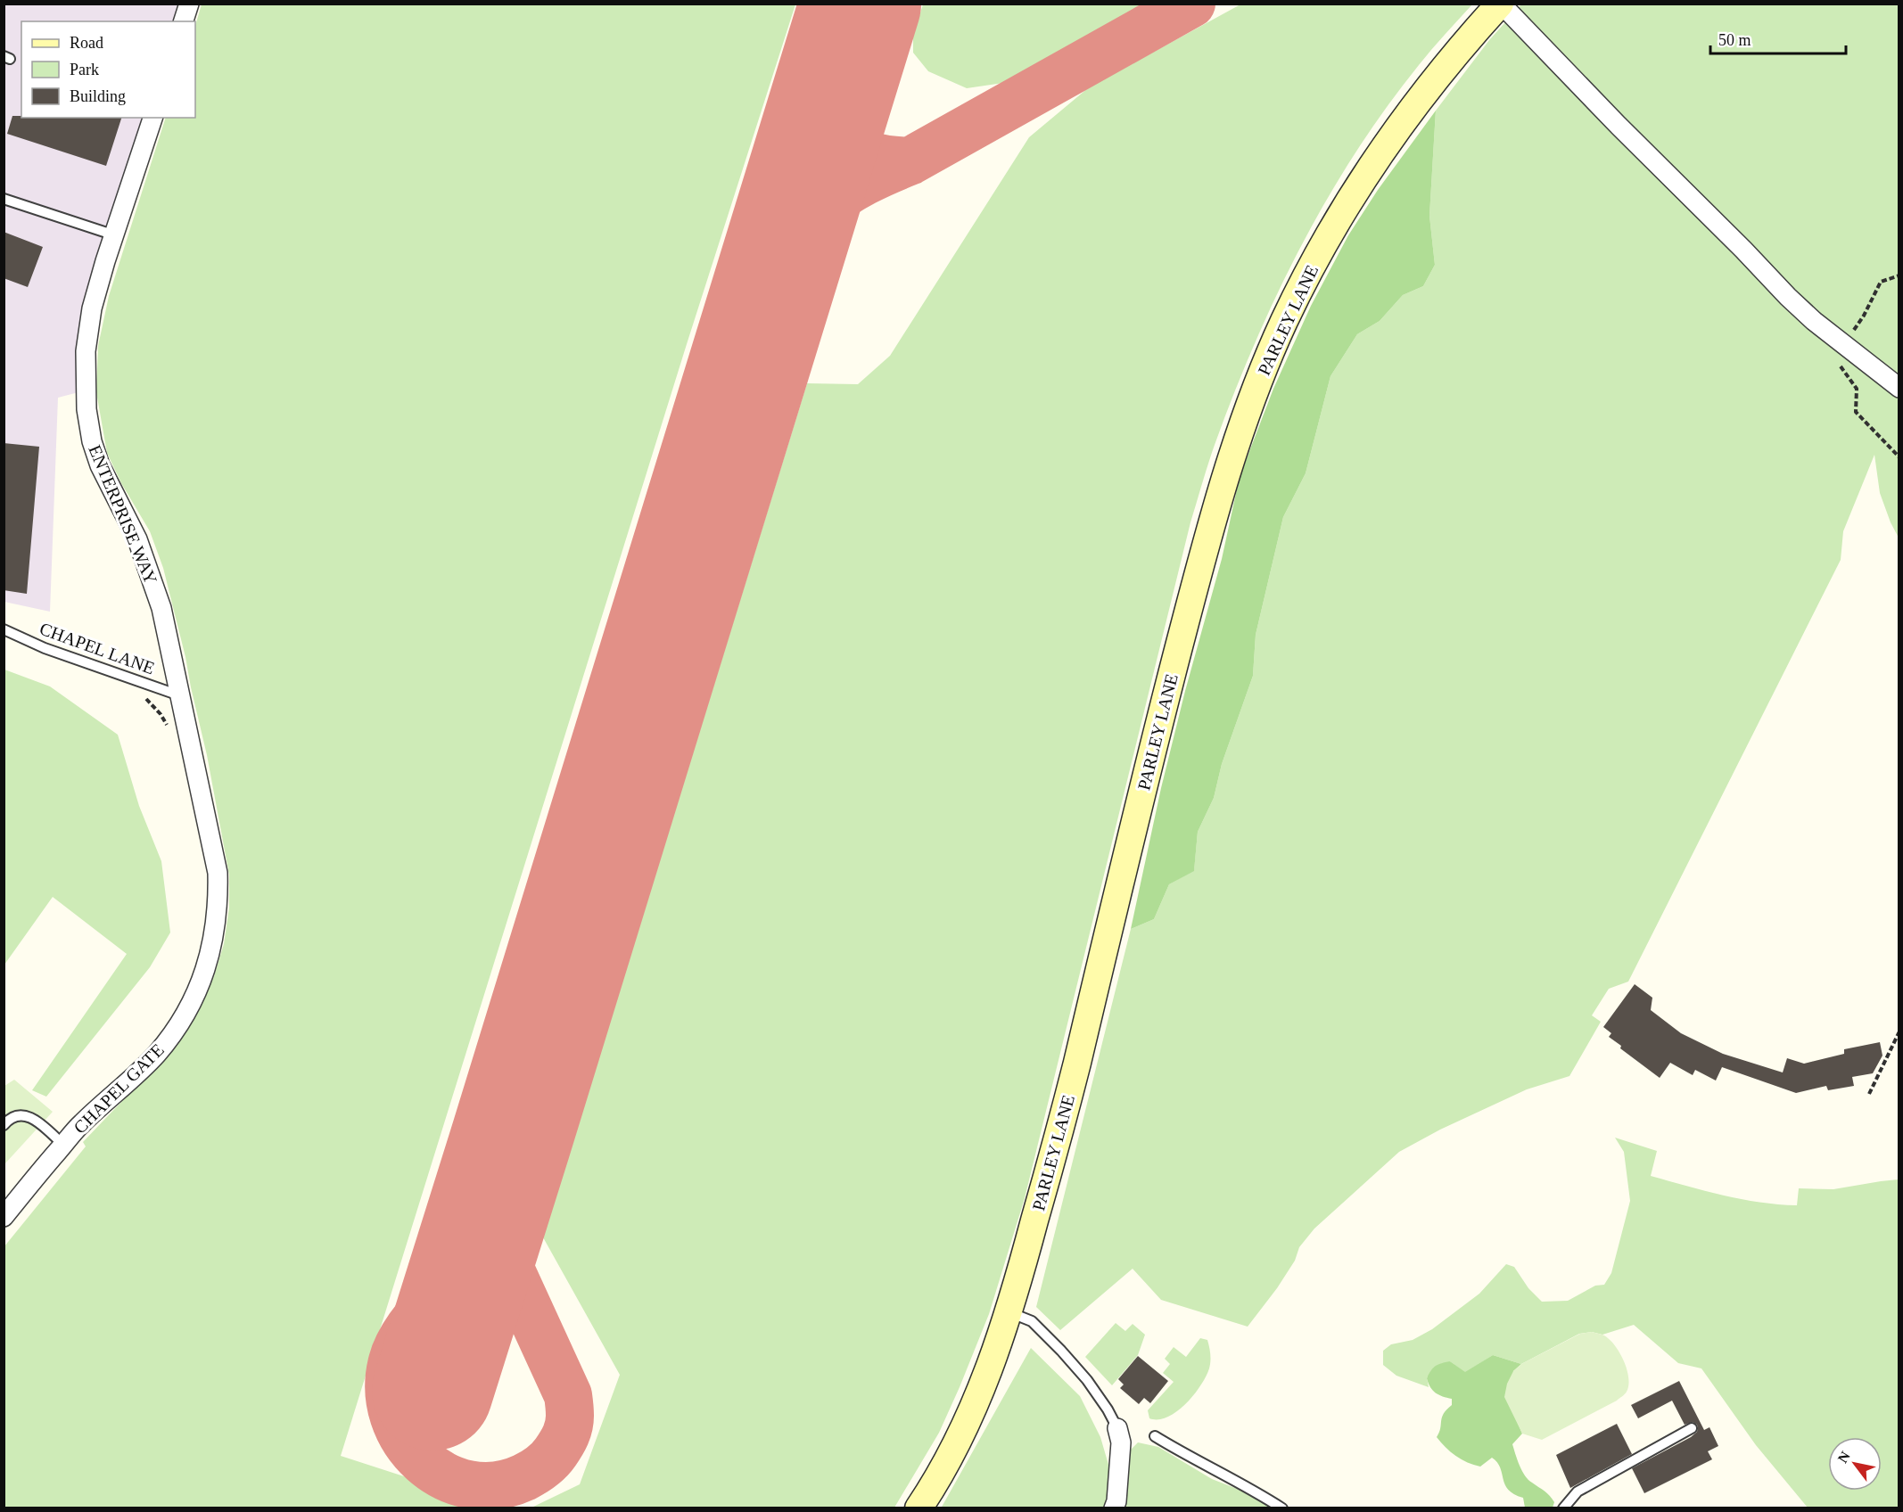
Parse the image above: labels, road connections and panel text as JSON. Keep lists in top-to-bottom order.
{
  "streets": {
    "main road": ["PARLEY LANE"],
    "street": ["ENTERPRISE WAY", "CHAPEL GATE"],
    "lane": ["CHAPEL LANE"]
  },
  "crossings": [
    ["ENTERPRISE WAY", "CHAPEL LANE"],
    ["ENTERPRISE WAY", "CHAPEL GATE"],
    ["CHAPEL LANE", "CHAPEL GATE"]
  ],
  "legend": ["Road", "Park", "Building"],
  "scale_bar": "50 m",
  "north": "top left"
}
